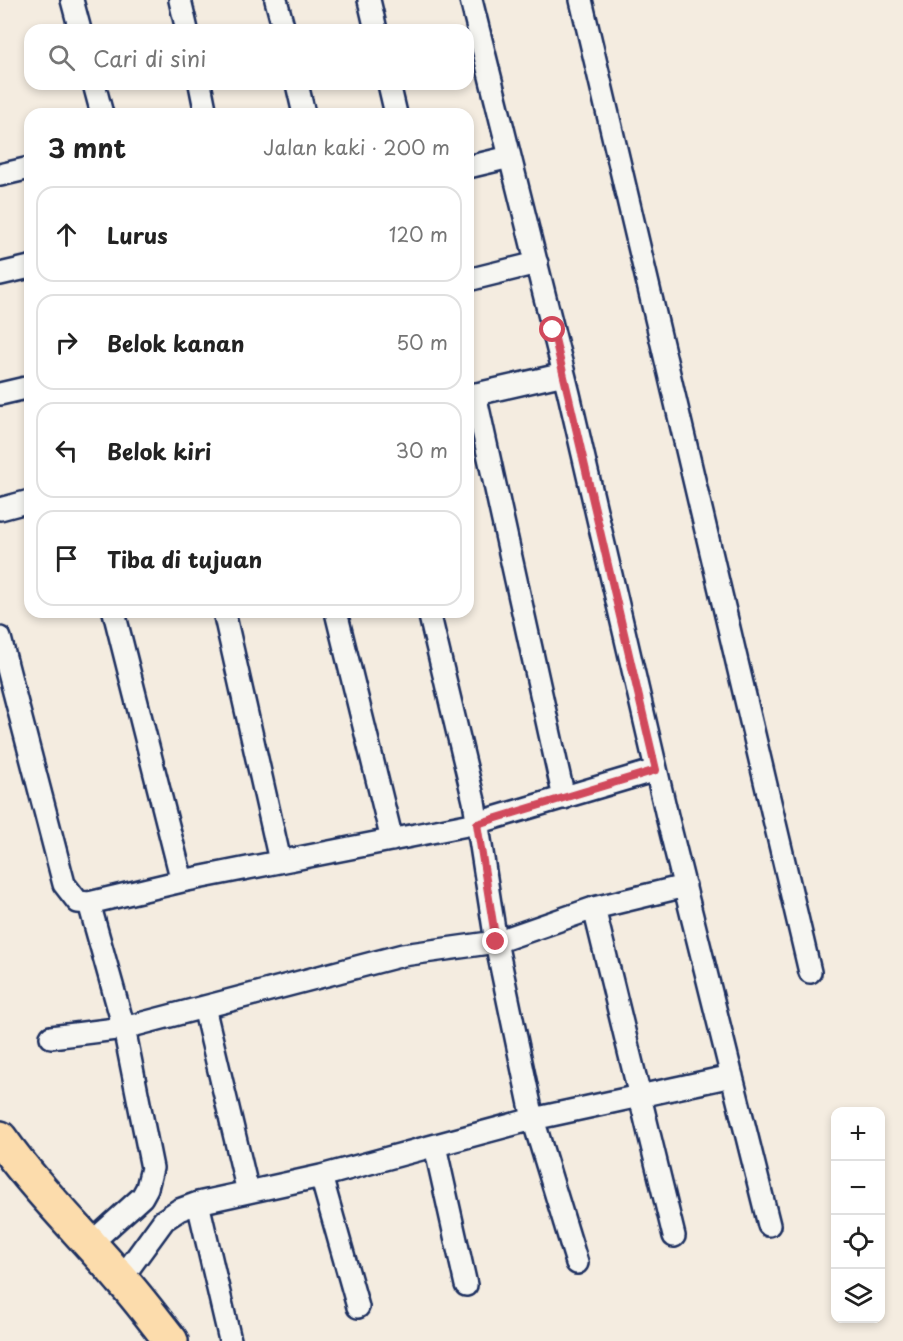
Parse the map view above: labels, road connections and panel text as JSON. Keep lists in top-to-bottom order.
{
  "page": {
    "search": "Cari di sini",
    "heading": ["3 mnt", "Jalan kaki · 200 m"],
    "list": [
      ["Lurus", "120 m"],
      ["Belok kanan", "50 m"],
      ["Belok kiri", "30 m"],
      "Tiba di tujuan"
    ],
    "map_buttons": ["+", "−"]
  }
}
